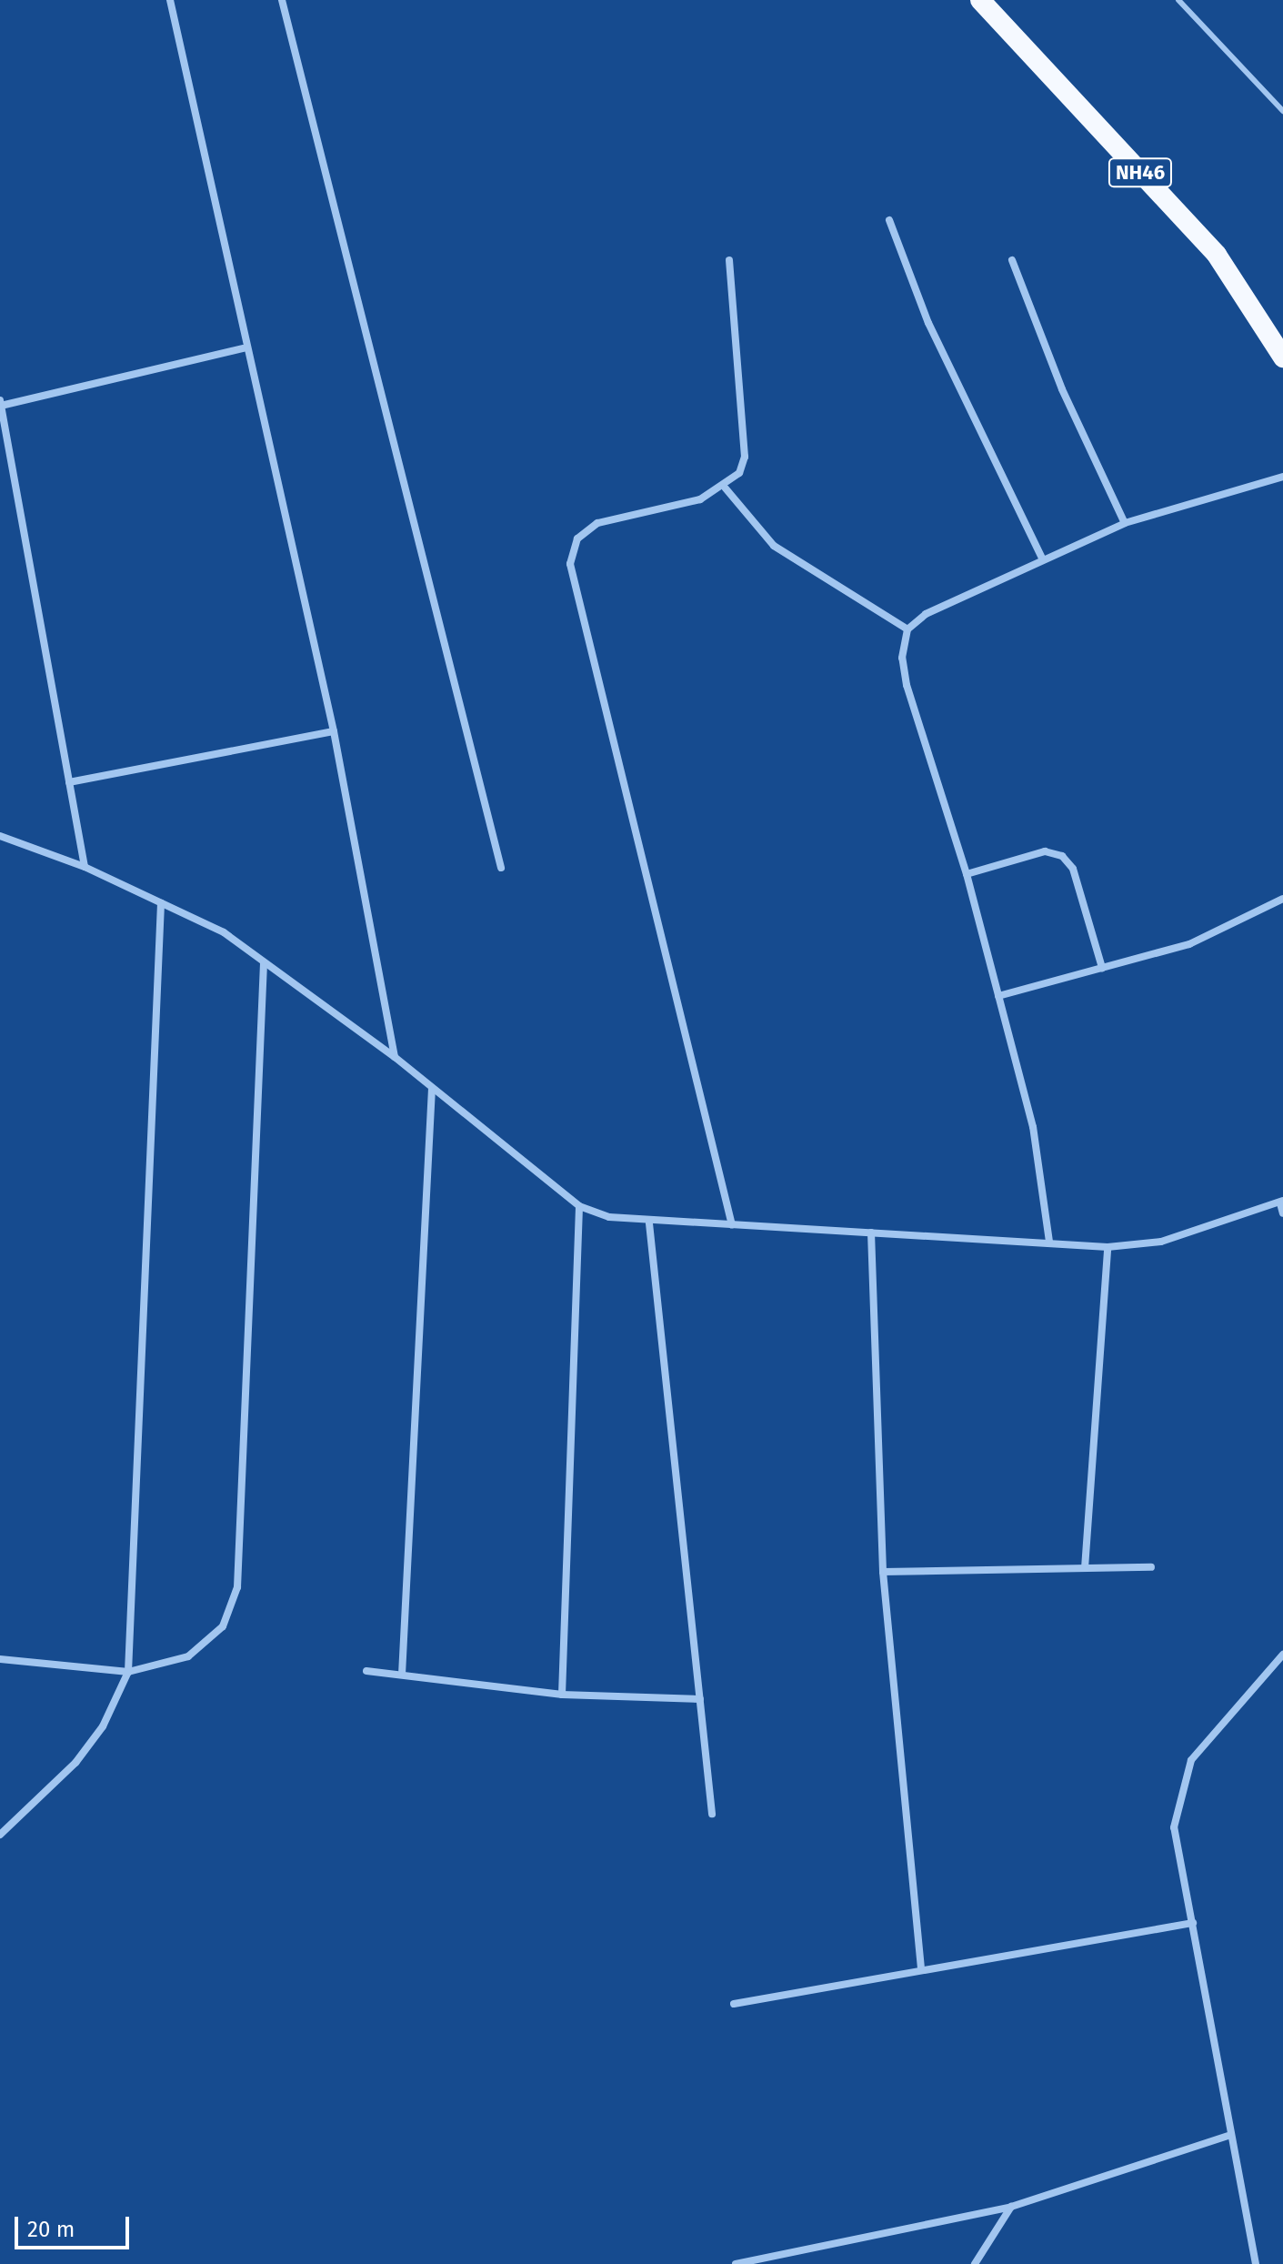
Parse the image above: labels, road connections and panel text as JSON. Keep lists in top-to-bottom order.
{
  "streets": {
    "highway": ["NH46"]
  },
  "scale_bar": "20 m"
}
